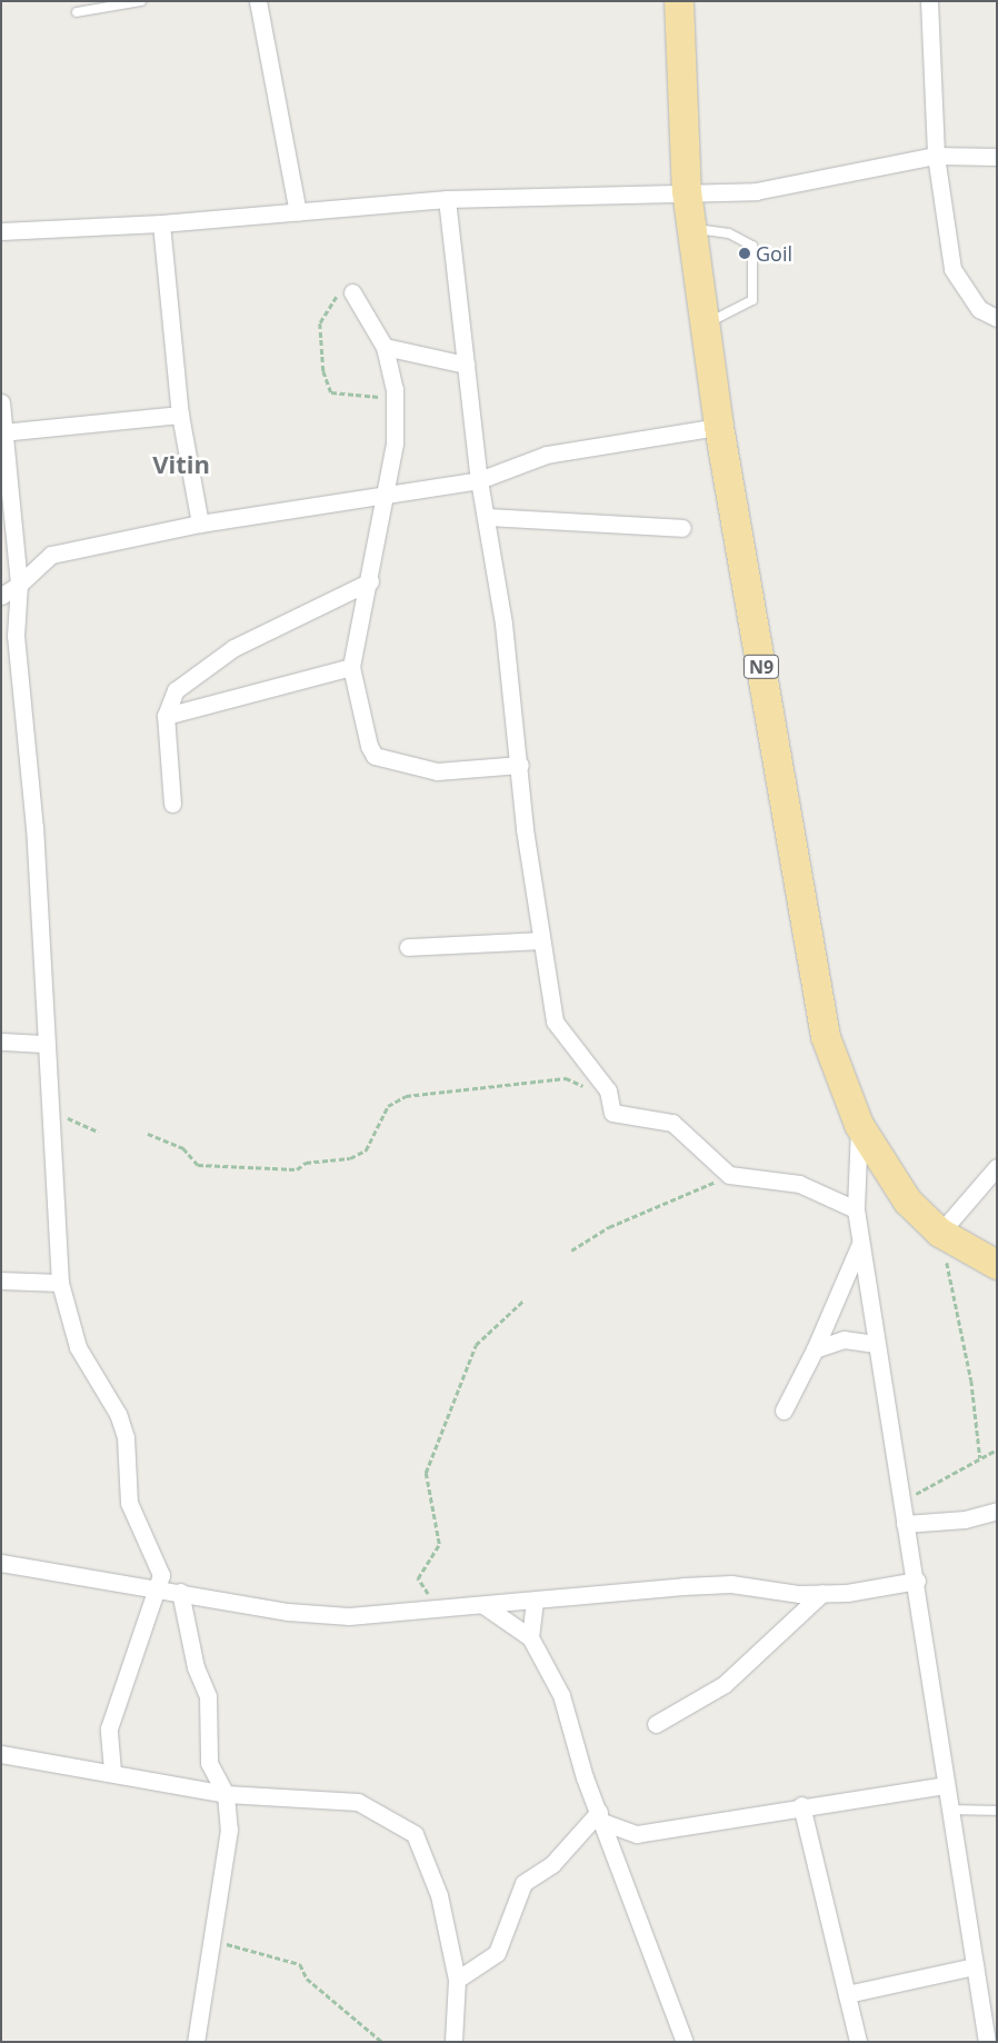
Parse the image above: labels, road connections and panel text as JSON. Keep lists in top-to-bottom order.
{
  "streets": {
    "highway": ["N9"]
  },
  "districts": ["Vitin"],
  "places": ["Goil"]
}
